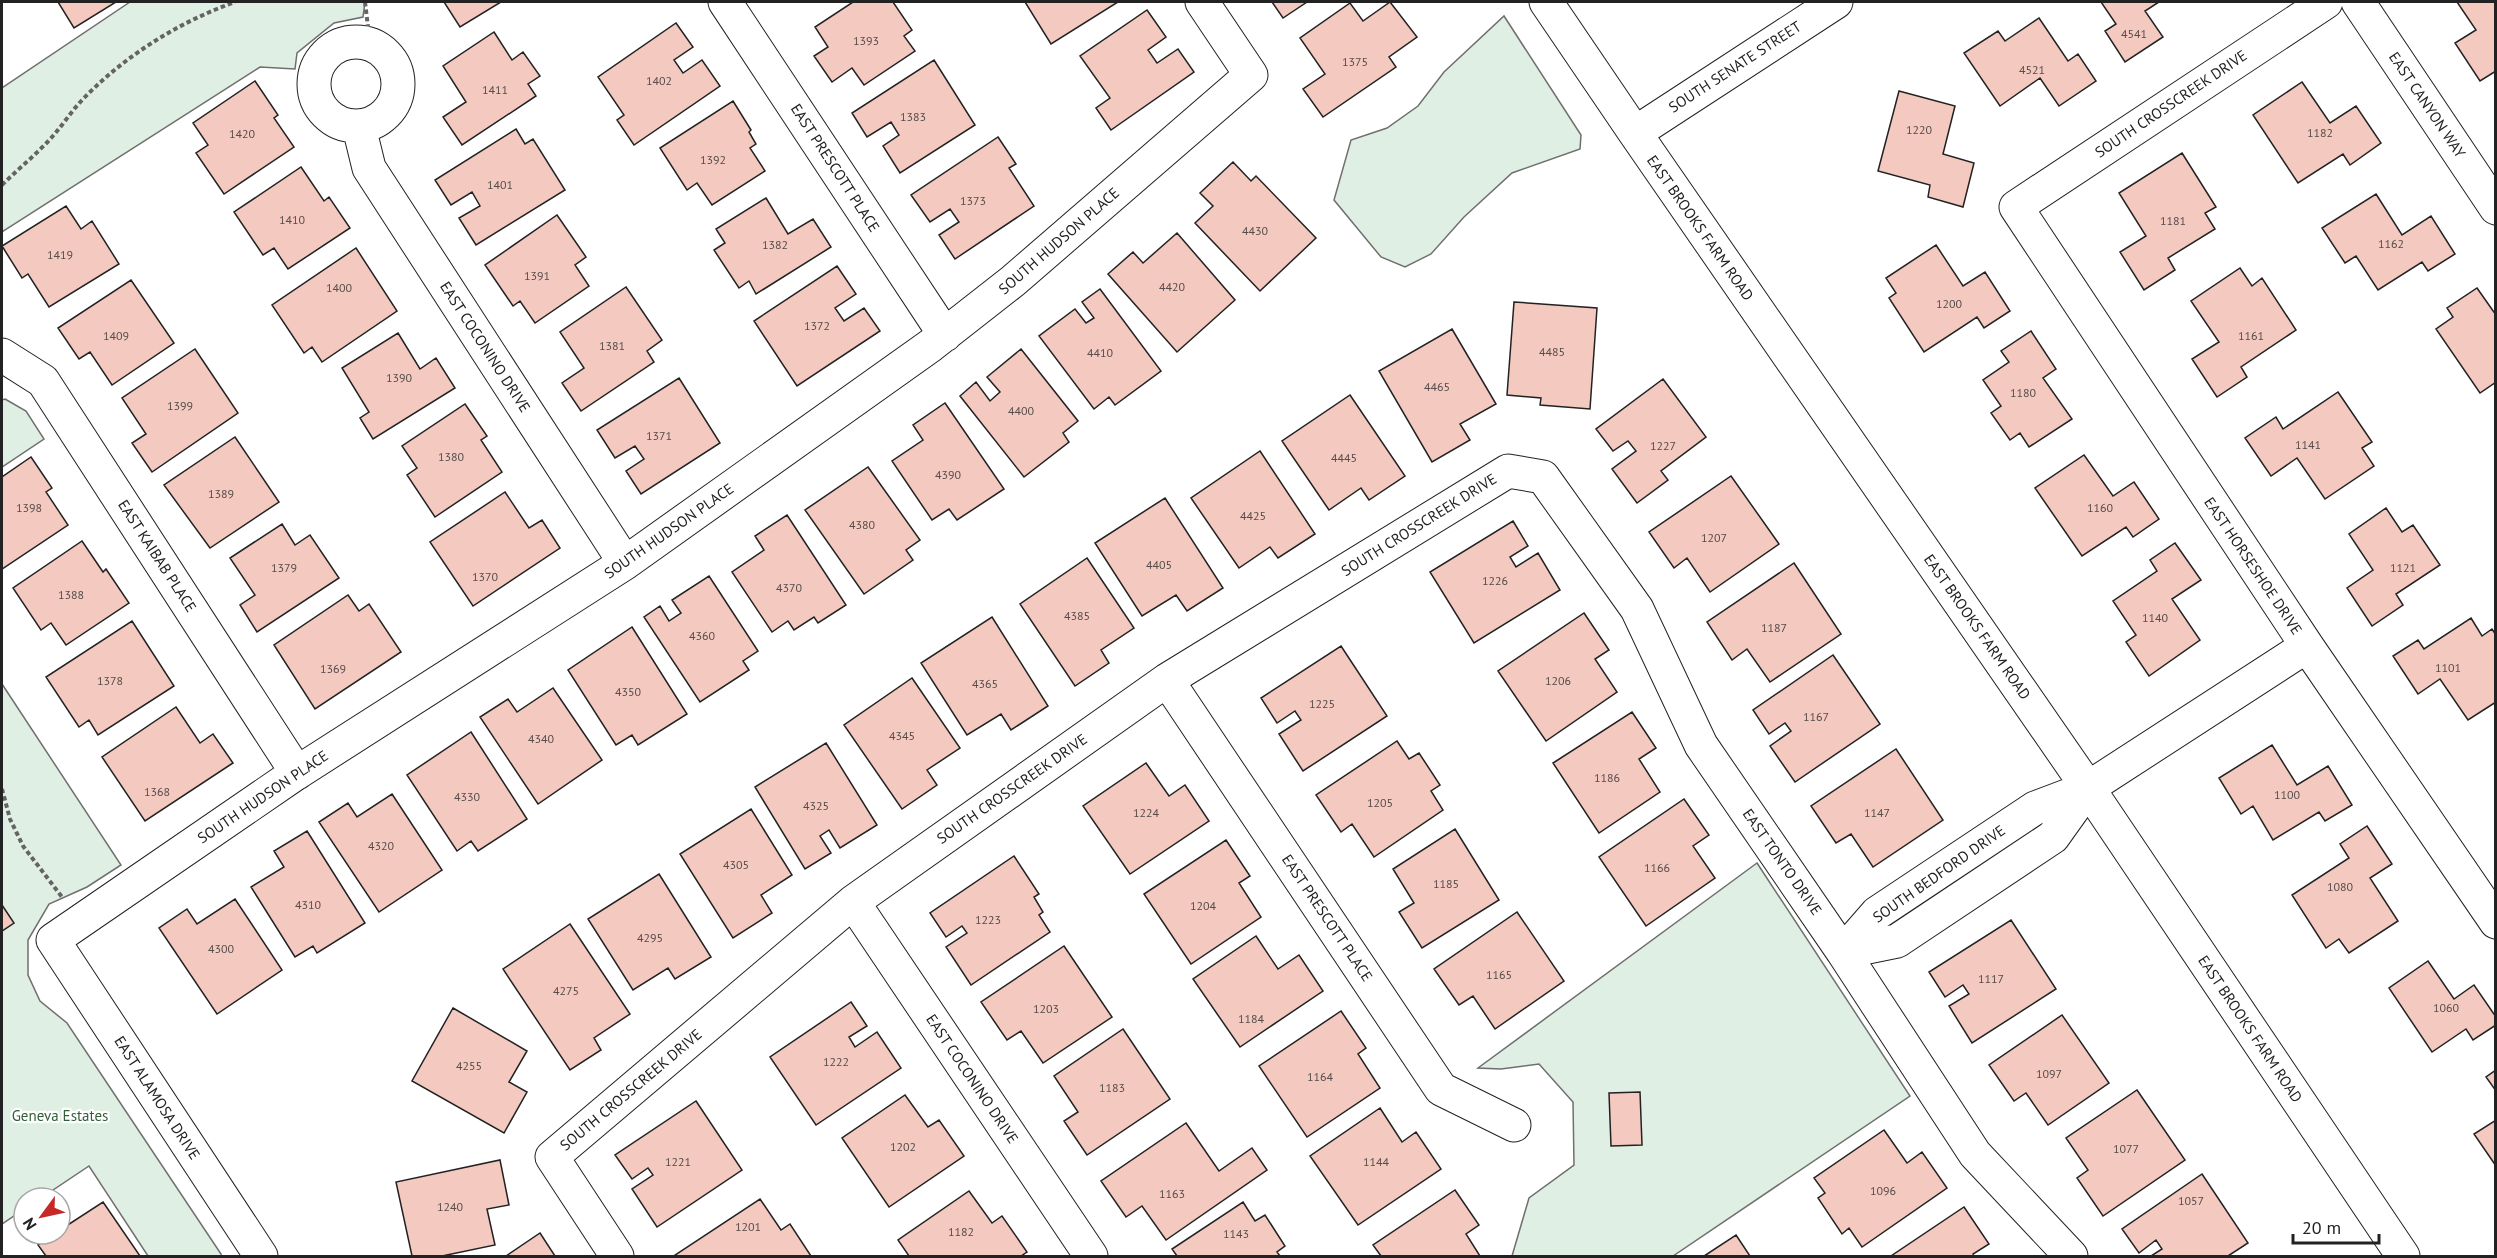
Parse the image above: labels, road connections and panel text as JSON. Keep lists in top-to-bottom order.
{
  "streets": {
    "street": [
      "SOUTH SENATE STREET",
      "SOUTH CROSSCREEK DRIVE",
      "EAST CANYON WAY",
      "EAST PRESCOTT PLACE",
      "EAST BROOKS FARM ROAD",
      "SOUTH HUDSON PLACE",
      "EAST COCONINO DRIVE",
      "EAST KAIBAB PLACE",
      "EAST HORSESHOE DRIVE",
      "EAST TONTO DRIVE",
      "SOUTH BEDFORD DRIVE",
      "EAST ALAMOSA DRIVE"
    ]
  },
  "crossings": [
    ["SOUTH SENATE STREET", "EAST BROOKS FARM ROAD"],
    ["SOUTH CROSSCREEK DRIVE", "EAST PRESCOTT PLACE"],
    ["SOUTH CROSSCREEK DRIVE", "EAST COCONINO DRIVE"],
    ["SOUTH CROSSCREEK DRIVE", "EAST HORSESHOE DRIVE"],
    ["SOUTH CROSSCREEK DRIVE", "EAST TONTO DRIVE"],
    ["EAST PRESCOTT PLACE", "SOUTH HUDSON PLACE"],
    ["EAST BROOKS FARM ROAD", "SOUTH BEDFORD DRIVE"],
    ["SOUTH HUDSON PLACE", "EAST COCONINO DRIVE"],
    ["SOUTH HUDSON PLACE", "EAST KAIBAB PLACE"],
    ["SOUTH HUDSON PLACE", "EAST ALAMOSA DRIVE"],
    ["EAST HORSESHOE DRIVE", "SOUTH BEDFORD DRIVE"],
    ["EAST TONTO DRIVE", "SOUTH BEDFORD DRIVE"]
  ],
  "parks": ["Geneva Estates"],
  "house_numbers": [
    "4541",
    "1393",
    "1375",
    "4521",
    "1402",
    "1411",
    "1383",
    "1220",
    "1182",
    "1420",
    "1392",
    "1401",
    "1373",
    "1410",
    "1181",
    "4430",
    "1162",
    "1382",
    "1419",
    "1391",
    "4420",
    "1400",
    "1200",
    "1372",
    "1409",
    "1161",
    "1381",
    "4485",
    "4410",
    "1390",
    "4465",
    "1180",
    "1399",
    "4400",
    "1371",
    "1141",
    "1227",
    "1380",
    "4445",
    "4390",
    "1389",
    "1398",
    "1160",
    "4425",
    "4380",
    "1207",
    "4405",
    "1379",
    "1121",
    "1370",
    "1226",
    "4370",
    "1388",
    "4385",
    "1140",
    "1187",
    "4360",
    "1101",
    "1369",
    "1378",
    "1206",
    "4365",
    "4350",
    "1225",
    "1167",
    "4345",
    "4340",
    "1186",
    "1368",
    "1100",
    "4330",
    "1205",
    "4325",
    "1224",
    "1147",
    "4320",
    "4305",
    "1166",
    "1185",
    "1080",
    "4310",
    "1204",
    "1223",
    "4295",
    "4300",
    "1165",
    "1117",
    "4275",
    "1060",
    "1203",
    "1184",
    "1222",
    "4255",
    "1097",
    "1164",
    "1183",
    "1202",
    "1077",
    "1221",
    "1144",
    "1096",
    "1163",
    "1057",
    "1240",
    "1201",
    "1182",
    "1143"
  ],
  "scale_bar": "20 m",
  "north": "bottom left"
}
